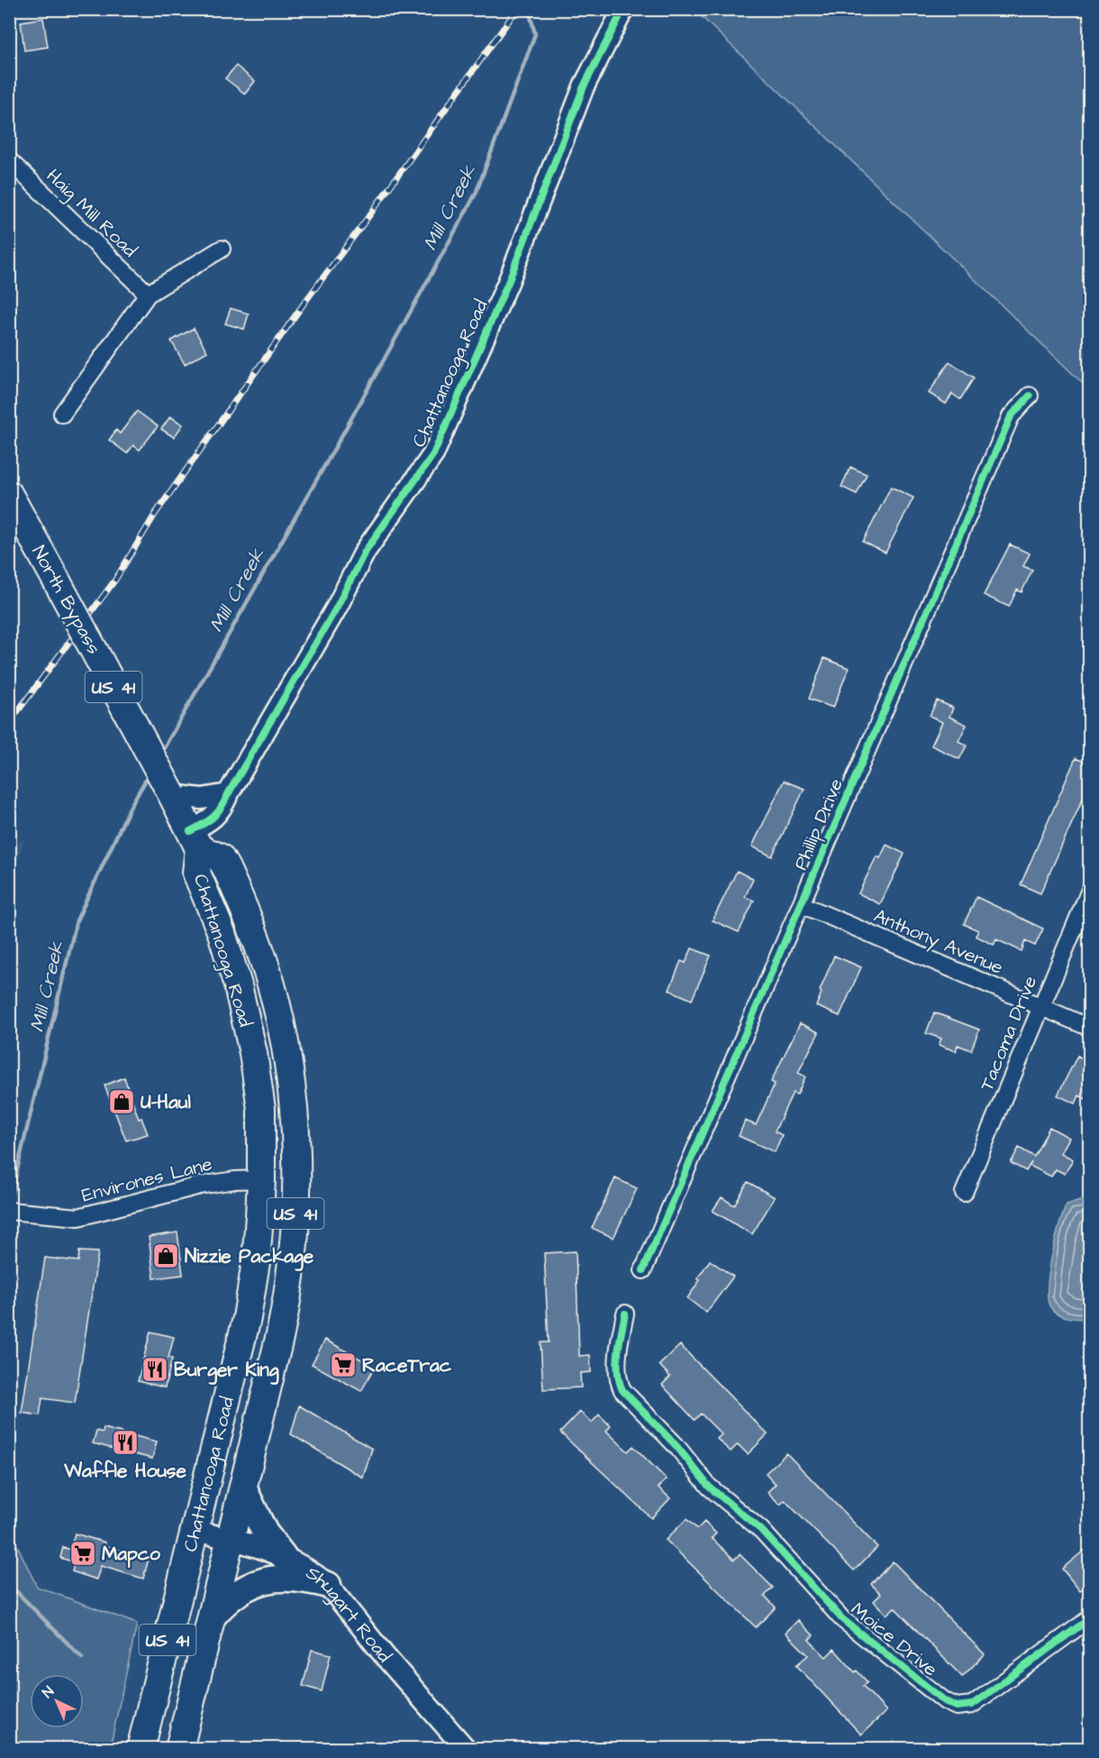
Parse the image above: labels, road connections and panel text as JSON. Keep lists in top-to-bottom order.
{
  "streets": {
    "highway": ["Chattanooga Road", "North Bypass", "US 41"],
    "street": [
      "Haig Mill Road",
      "Phillip Drive",
      "Anthony Avenue",
      "Tacoma Drive",
      "Environes Lane",
      "Shugart Road",
      "Moice Drive"
    ]
  },
  "crossings": [
    ["Chattanooga Road", "North Bypass"],
    ["Chattanooga Road", "Environes Lane"],
    ["Chattanooga Road", "Shugart Road"],
    ["Phillip Drive", "Anthony Avenue"],
    ["Anthony Avenue", "Tacoma Drive"]
  ],
  "water": ["Mill Creek"],
  "places": {
    "shop": ["U-Haul", "Nizzie Package"],
    "supermarket": ["RaceTrac", "Mapco"],
    "restaurant": ["Burger King", "Waffle House"]
  },
  "north": "top left"
}
